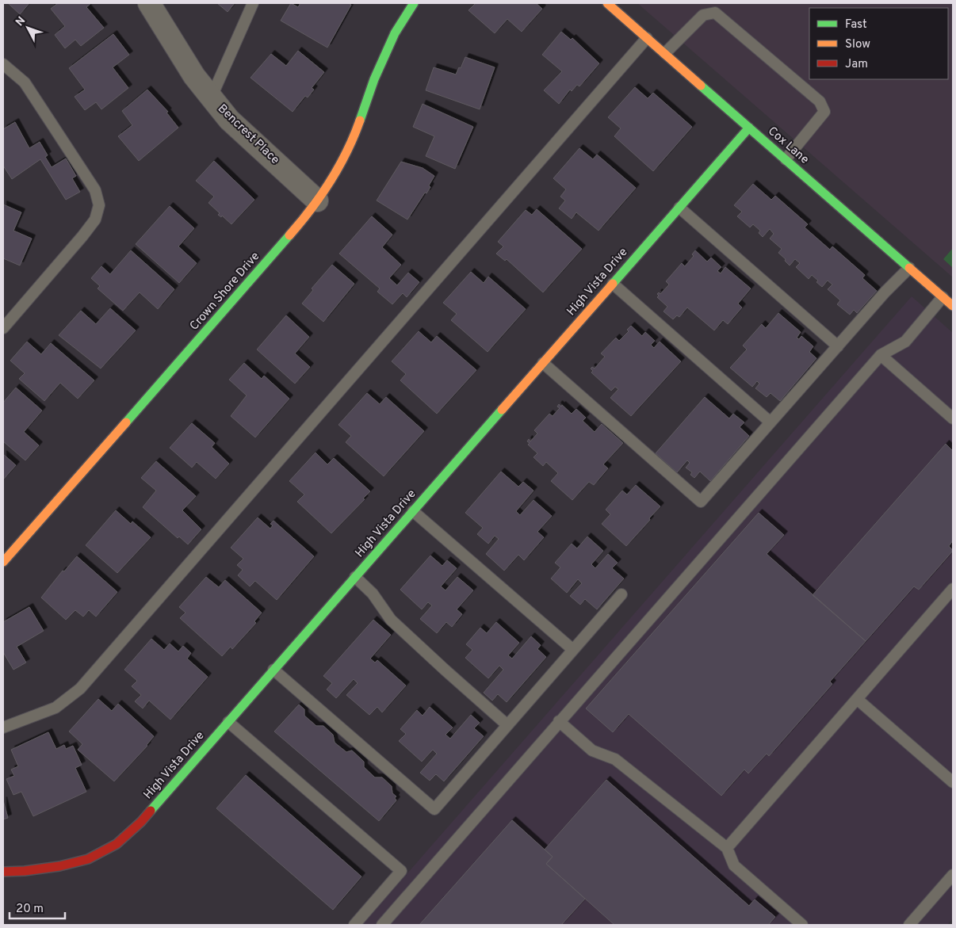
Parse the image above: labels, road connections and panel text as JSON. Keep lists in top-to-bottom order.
{
  "streets": {
    "street": [
      "Bencrest Place",
      "Cox Lane",
      "High Vista Drive",
      "Crown Shore Drive"
    ]
  },
  "crossings": [
    ["Bencrest Place", "Crown Shore Drive"],
    ["Cox Lane", "High Vista Drive"]
  ],
  "legend": ["Fast", "Slow", "Jam"],
  "scale_bar": "20 m",
  "north": "top left"
}
